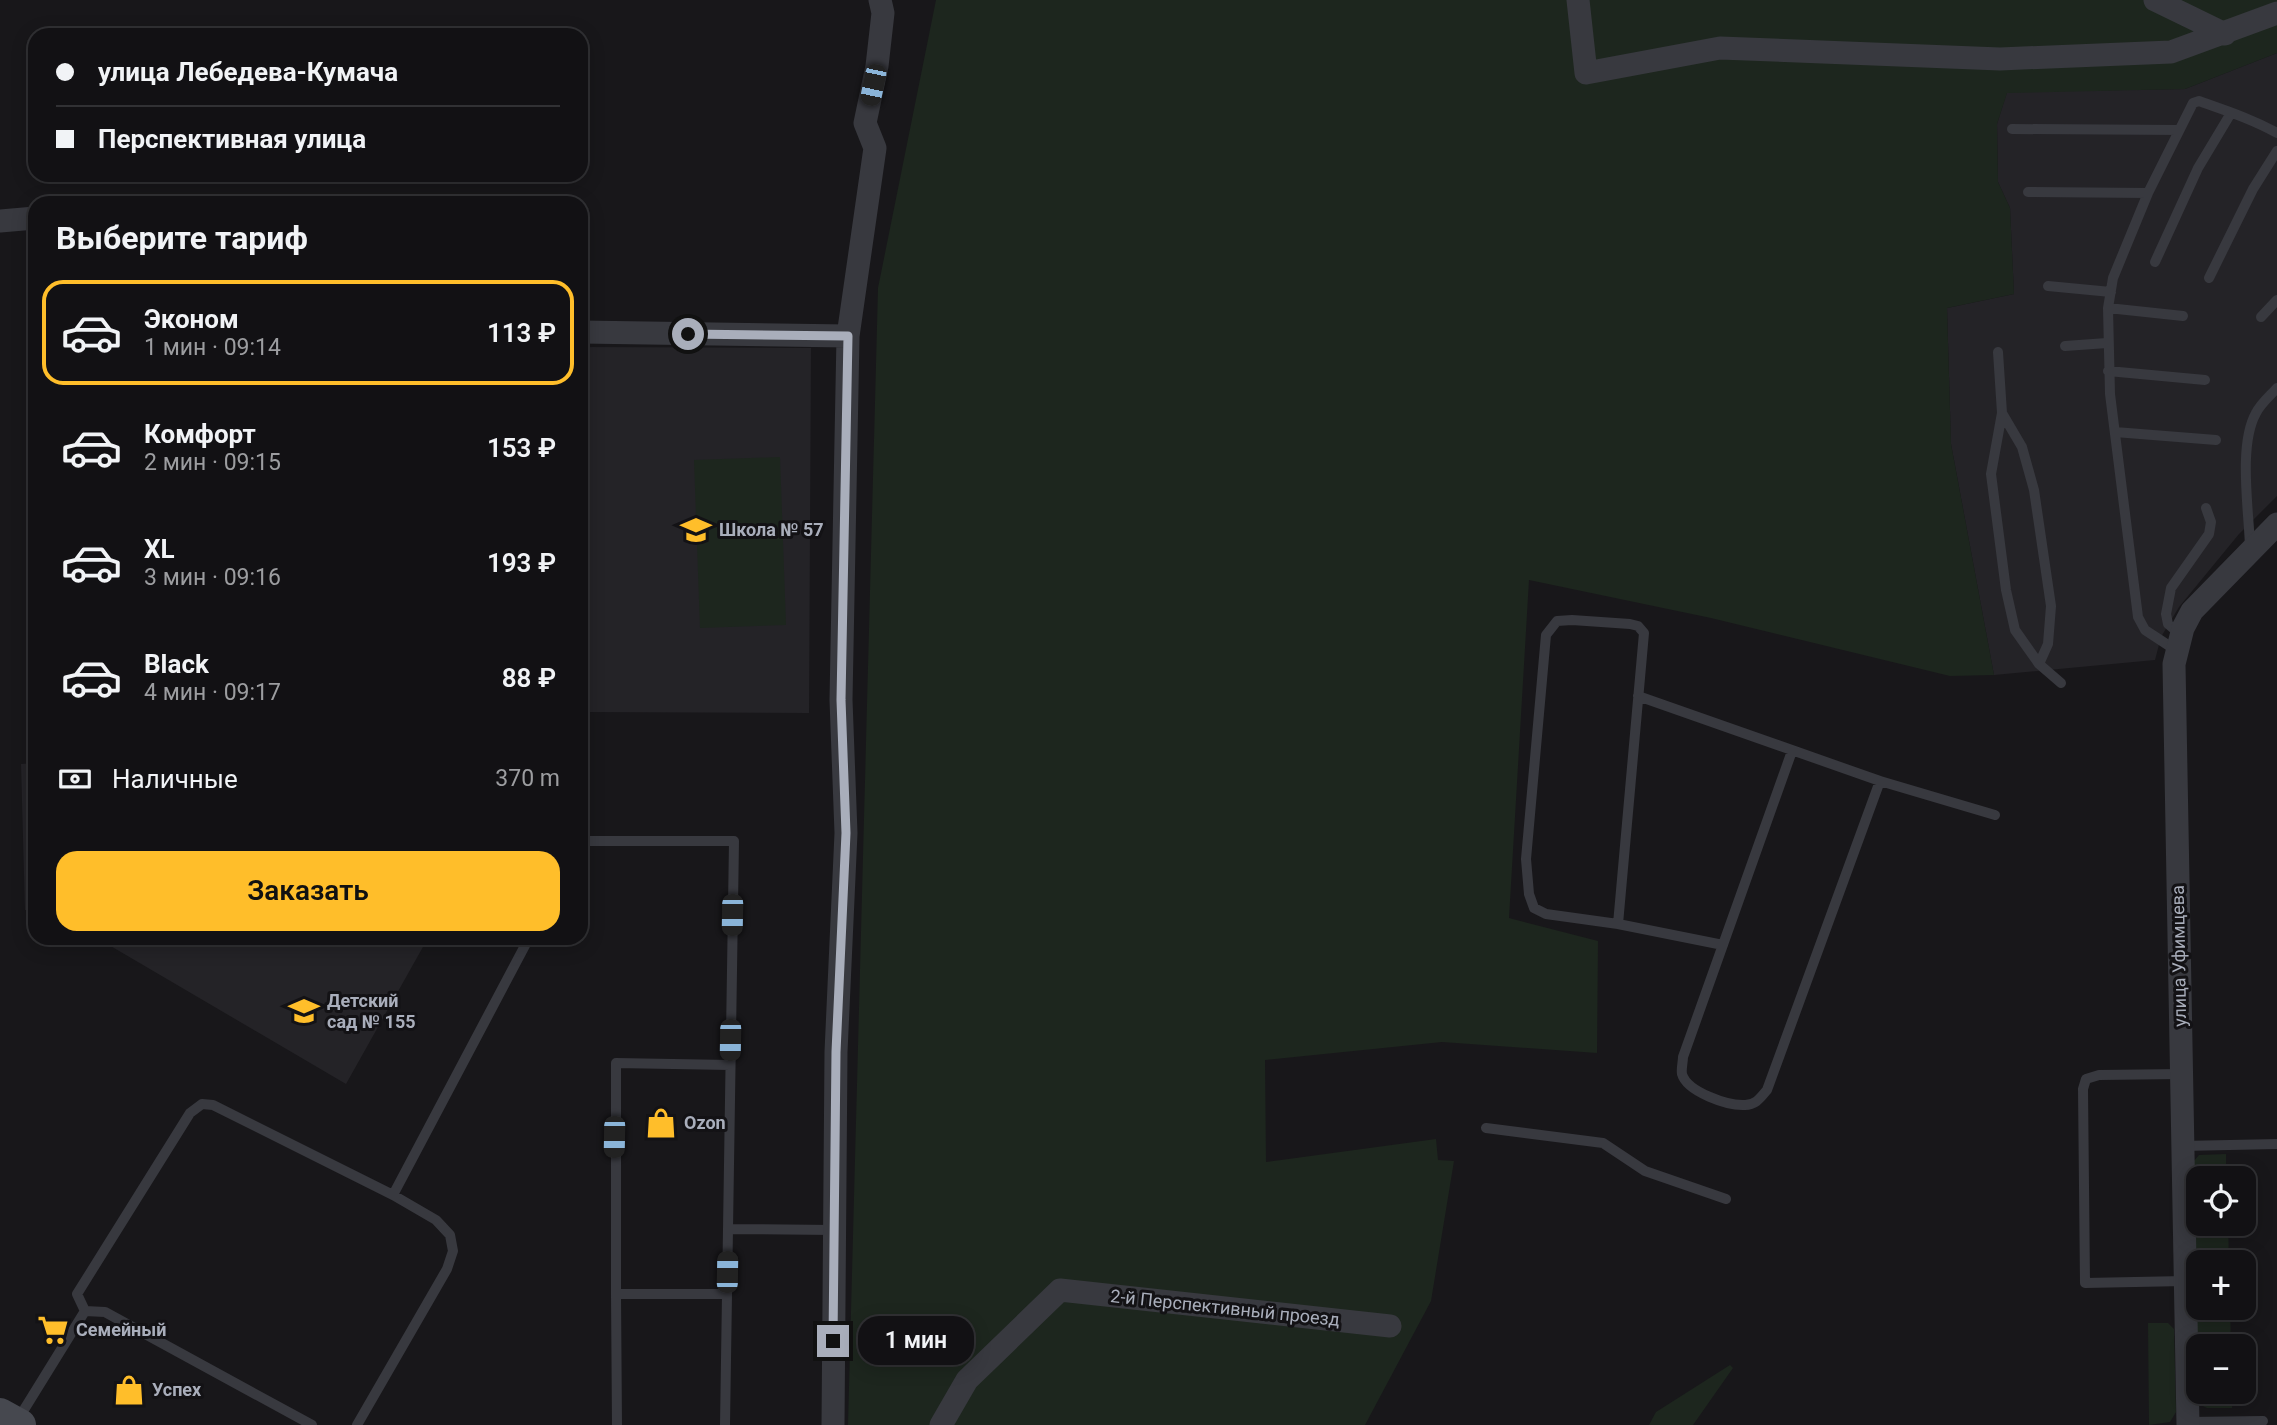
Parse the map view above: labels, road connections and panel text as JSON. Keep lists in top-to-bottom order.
{
  "streets": {
    "street": ["улица Уфимцева", "2-й Перспективный проезд"]
  },
  "places": {
    "school or university": ["Школа № 57", "Детский сад № 155"],
    "shop": ["Ozon", "Успех"],
    "supermarket": ["Семейный"]
  },
  "page": {
    "banner": ["улица Лебедева-Кумача", "Перспективная улица"],
    "heading": "Выберите тариф",
    "list": [
      {
        "name": "Эконом",
        "note": "1 мин · 09:14",
        "value": "113 ₽"
      },
      {
        "name": "Комфорт",
        "note": "2 мин · 09:15",
        "value": "153 ₽"
      },
      {
        "name": "XL",
        "note": "3 мин · 09:16",
        "value": "193 ₽"
      },
      {
        "name": "Black",
        "note": "4 мин · 09:17",
        "value": "88 ₽"
      }
    ],
    "pay": ["Наличные", "370 m"],
    "buttons": "Заказать",
    "map_buttons": ["+", "−"],
    "bubble": "1 мин"
  }
}
